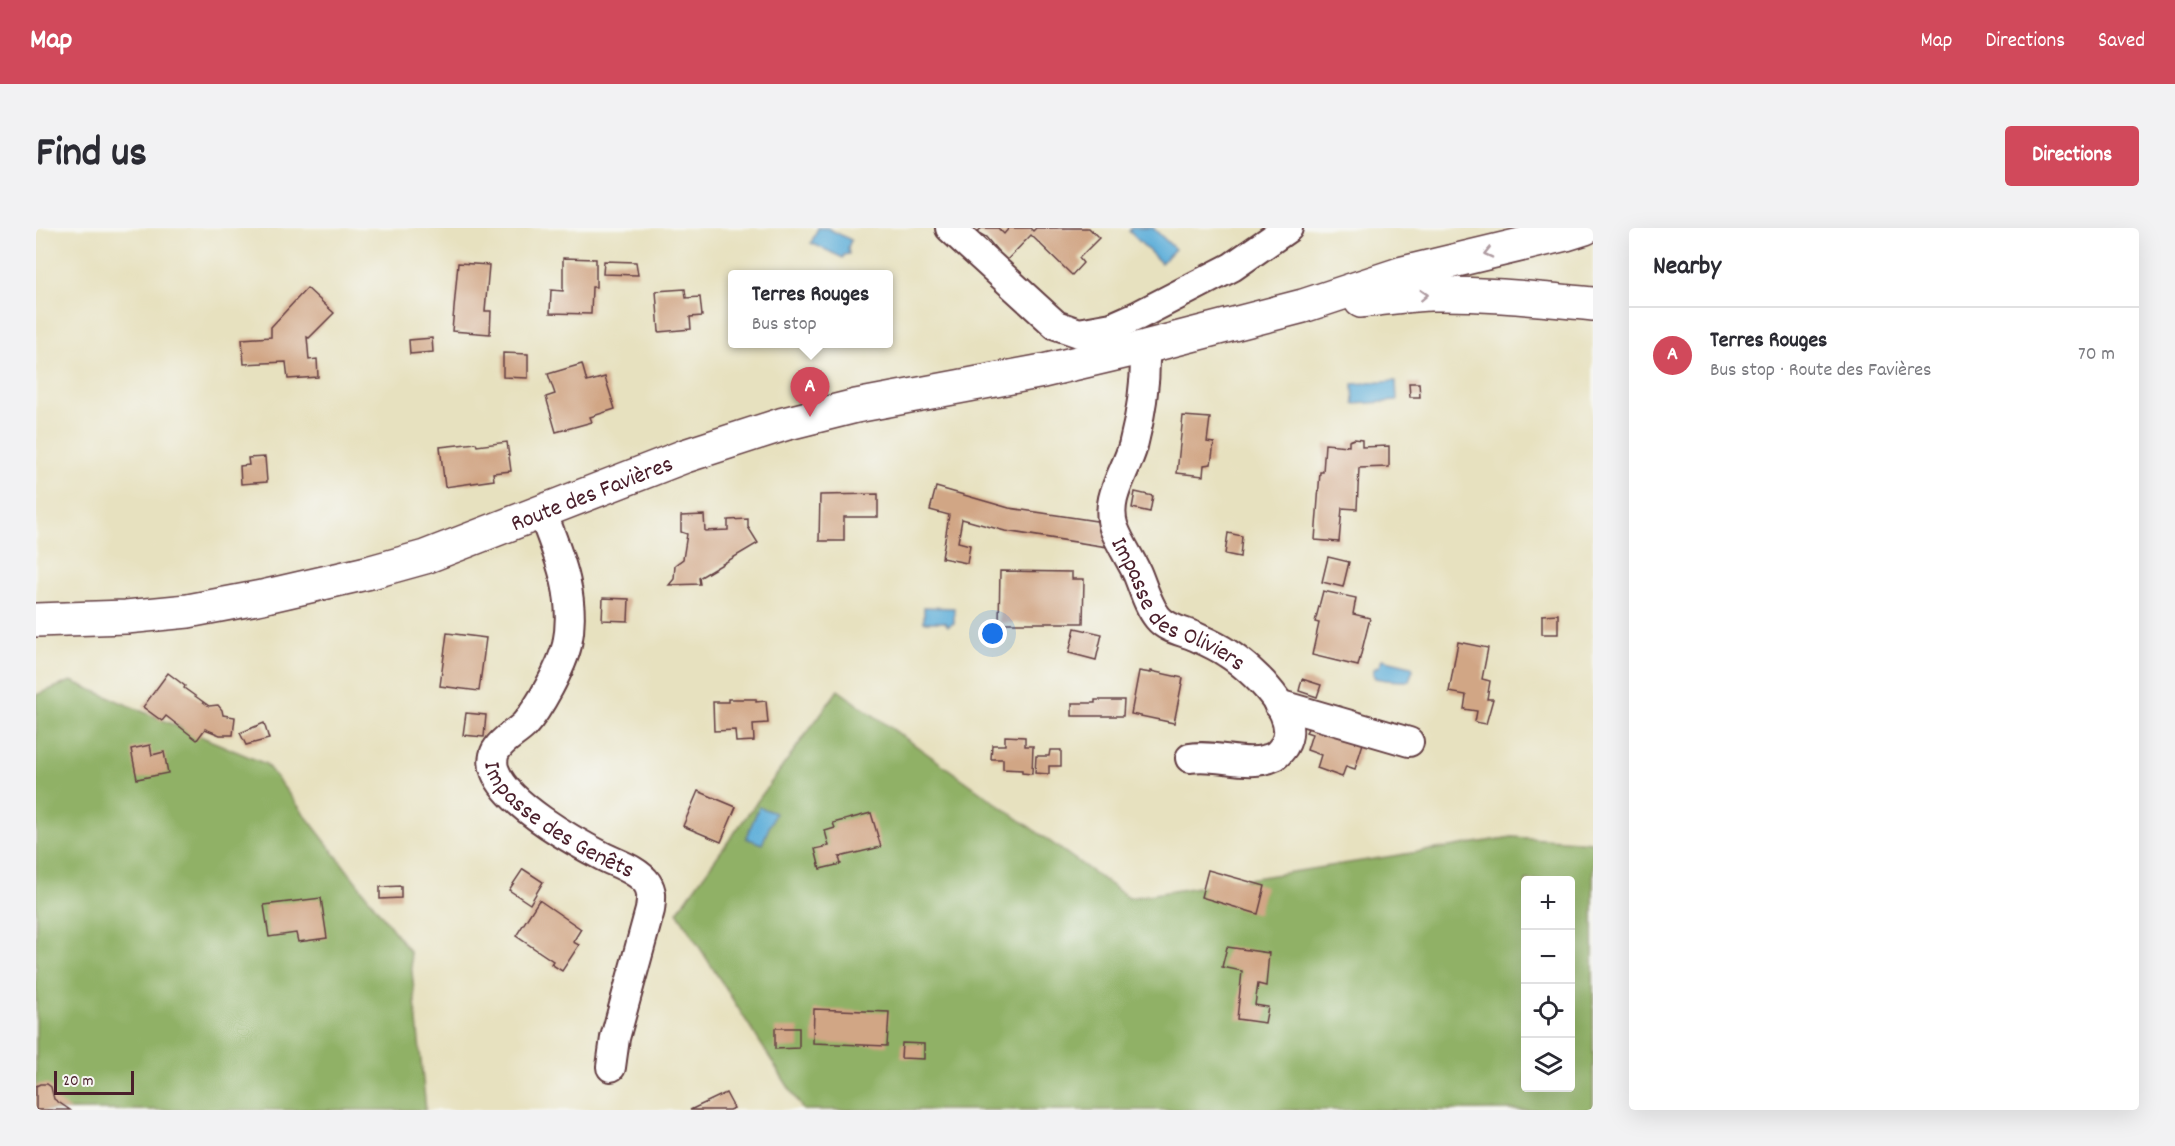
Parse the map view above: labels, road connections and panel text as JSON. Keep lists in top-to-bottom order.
{
  "streets": {
    "main road": ["Route des Favières"],
    "street": ["Impasse des Oliviers", "Impasse des Genêts"]
  },
  "crossings": [
    ["Route des Favières", "Impasse des Oliviers"],
    ["Route des Favières", "Impasse des Genêts"]
  ],
  "scale_bar": "20 m",
  "page": {
    "header": "Map",
    "nav": ["Map", "Directions", "Saved"],
    "title": "Find us",
    "buttons": "Directions",
    "heading": "Nearby",
    "popup": ["Terres Rouges", "Bus stop"],
    "list": [
      {
        "mark": "A",
        "name": "Terres Rouges",
        "note": "Bus stop · Route des Favières",
        "value": "70 m"
      }
    ],
    "pins": "A",
    "map_buttons": ["+", "−"],
    "scale": "20 m"
  }
}
